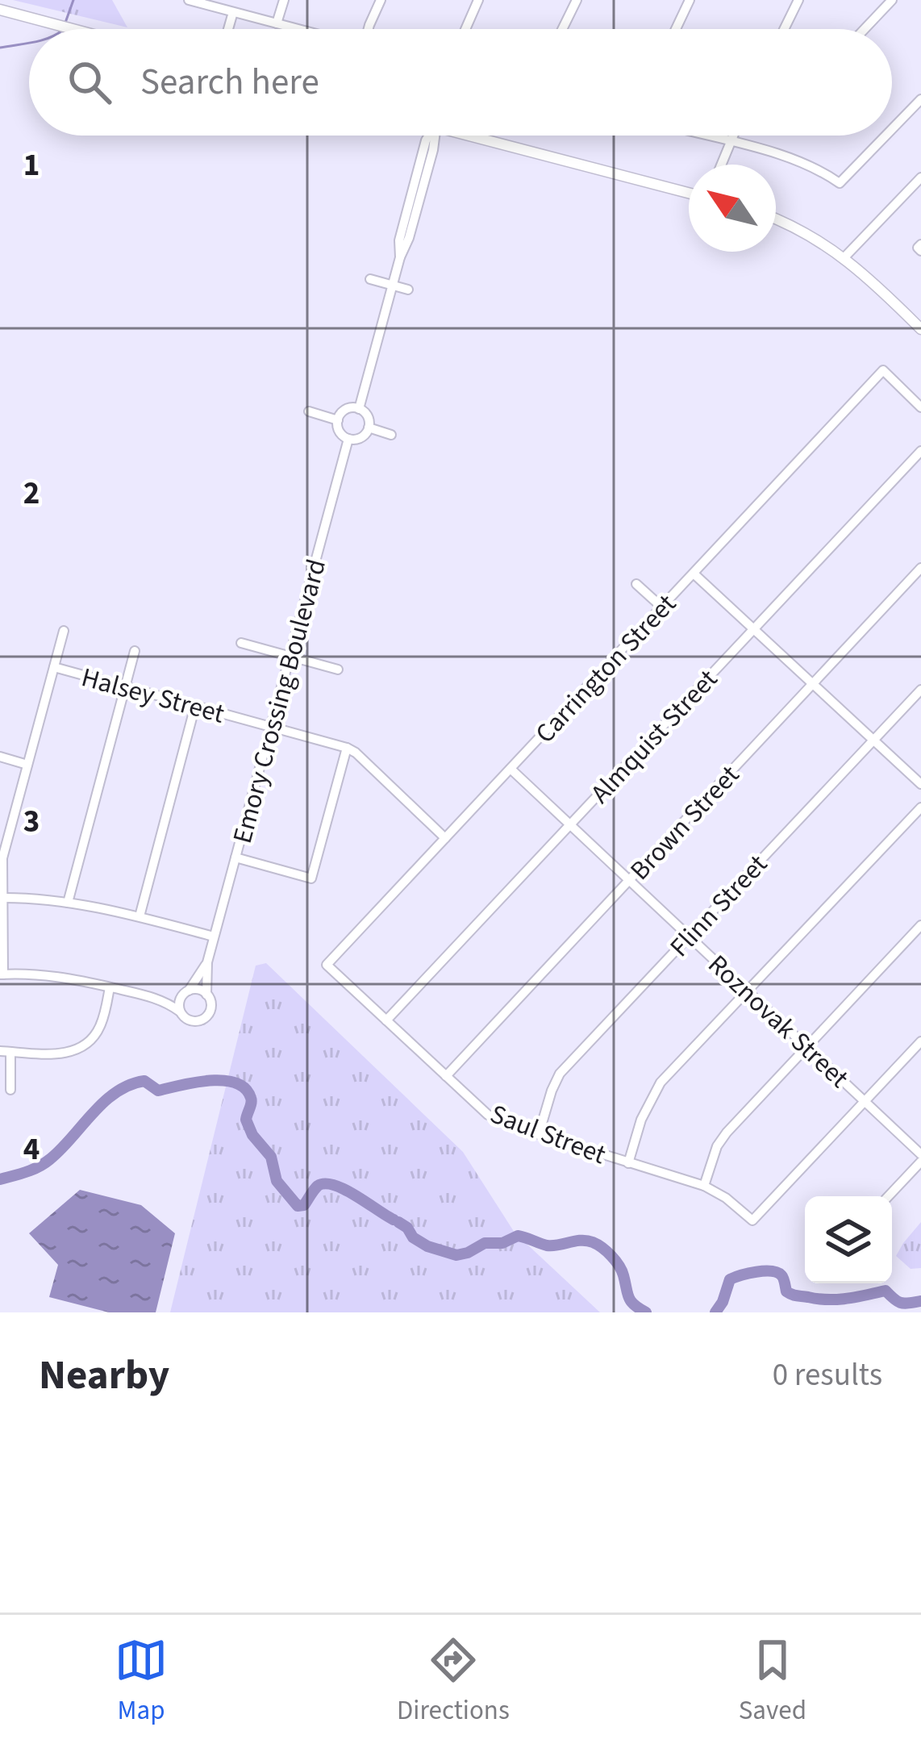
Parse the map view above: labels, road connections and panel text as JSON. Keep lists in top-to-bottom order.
{
  "streets": {
    "street": [
      "Carrington Street",
      "Halsey Street",
      "Emory Crossing Boulevard",
      "Almquist Street",
      "Brown Street",
      "Flinn Street",
      "Roznovak Street",
      "Saul Street"
    ]
  },
  "crossings": [
    ["Carrington Street", "Halsey Street"],
    ["Carrington Street", "Roznovak Street"],
    ["Carrington Street", "Saul Street"],
    ["Halsey Street", "Emory Crossing Boulevard"],
    ["Almquist Street", "Roznovak Street"],
    ["Almquist Street", "Saul Street"],
    ["Brown Street", "Roznovak Street"],
    ["Brown Street", "Saul Street"],
    ["Flinn Street", "Roznovak Street"],
    ["Flinn Street", "Saul Street"],
    ["Roznovak Street", "Saul Street"]
  ],
  "north": "top left",
  "page": {
    "search": "Search here",
    "heading": ["Nearby", "0 results"],
    "nav": ["Map", "Directions", "Saved"]
  },
  "grid": {
    "rows": [
      "1",
      "2",
      "3",
      "4"
    ]
  }
}
